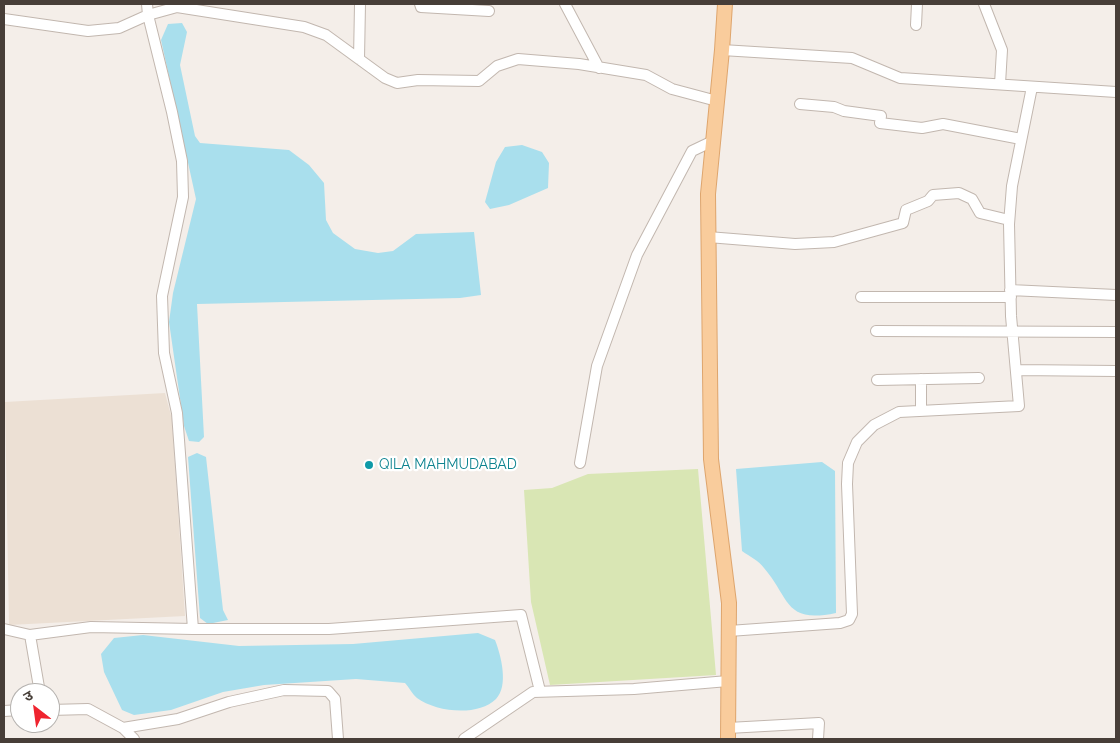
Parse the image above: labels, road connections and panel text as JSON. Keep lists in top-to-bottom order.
{
  "places": ["QILA MAHMUDABAD"],
  "north": "top left"
}
